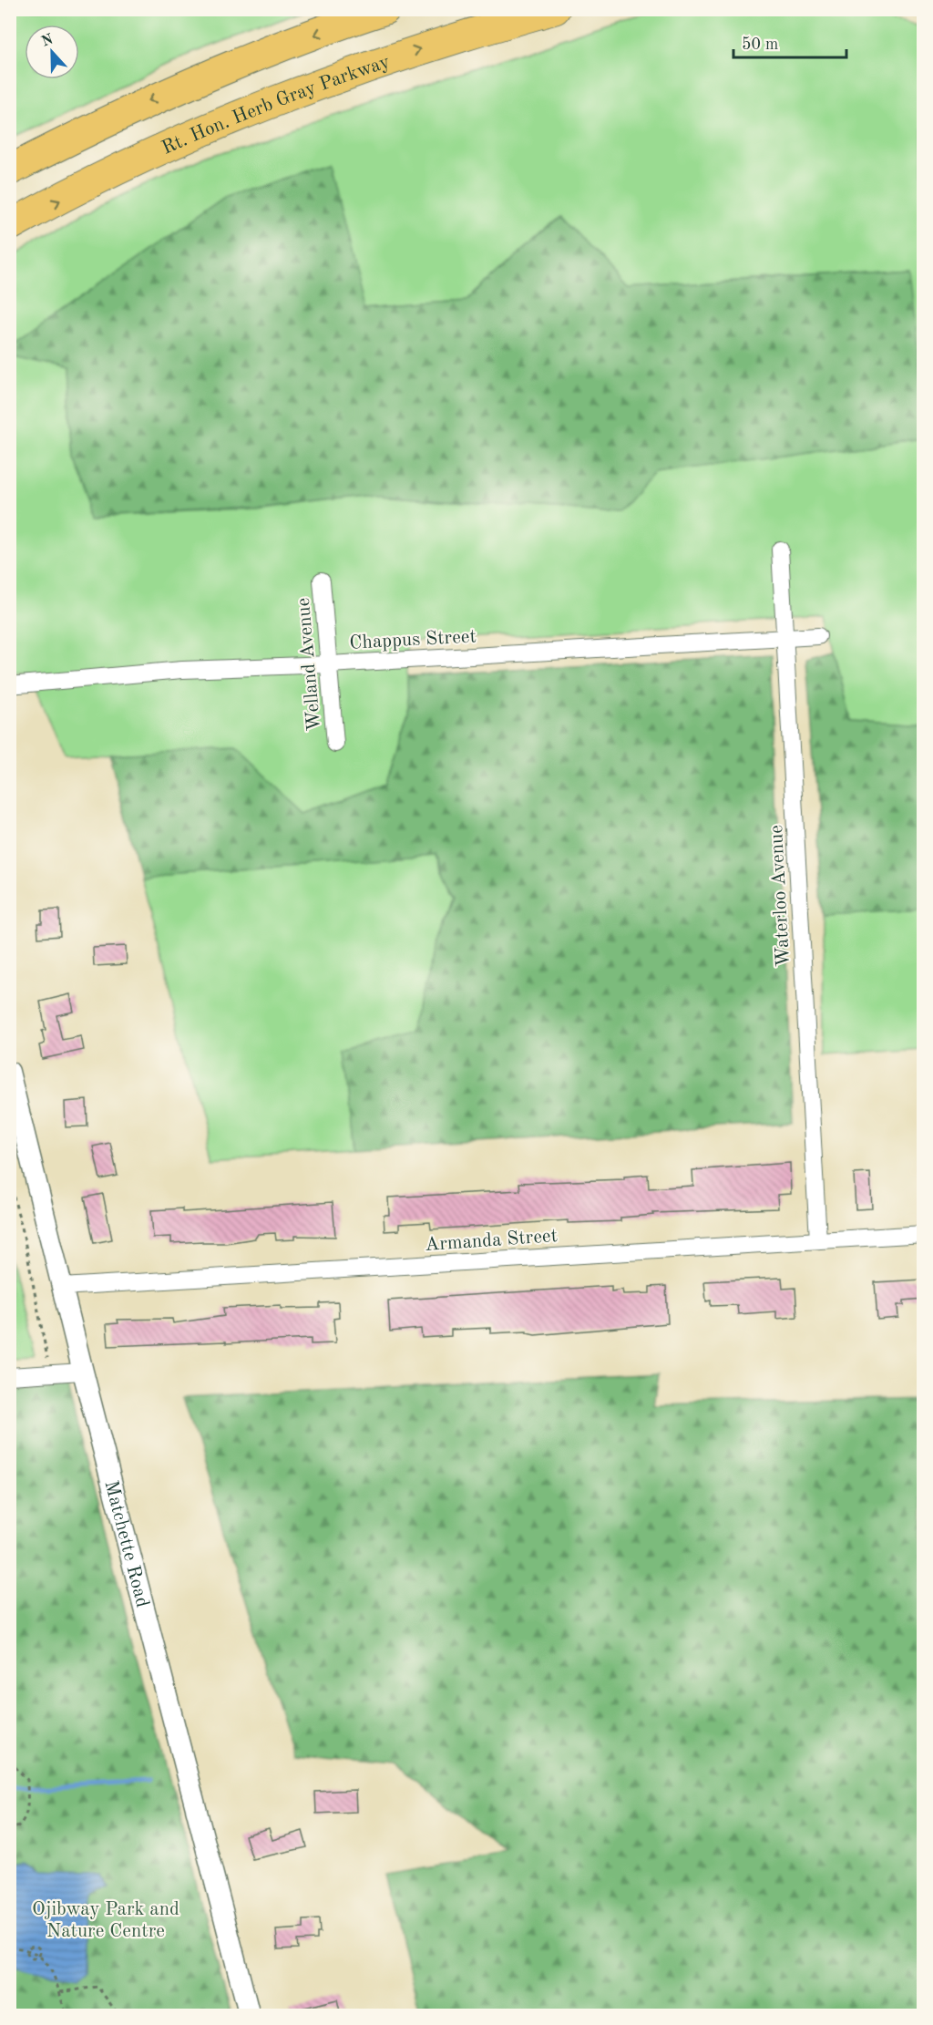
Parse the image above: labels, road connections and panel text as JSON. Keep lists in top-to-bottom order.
{
  "streets": {
    "highway": ["Rt. Hon. Herb Gray Parkway"],
    "street": [
      "Chappus Street",
      "Welland Avenue",
      "Waterloo Avenue",
      "Armanda Street",
      "Matchette Road"
    ]
  },
  "crossings": [
    ["Chappus Street", "Welland Avenue"],
    ["Chappus Street", "Waterloo Avenue"],
    ["Waterloo Avenue", "Armanda Street"],
    ["Armanda Street", "Matchette Road"]
  ],
  "parks": ["Ojibway Park and Nature Centre"],
  "scale_bar": "50 m",
  "north": "top"
}
